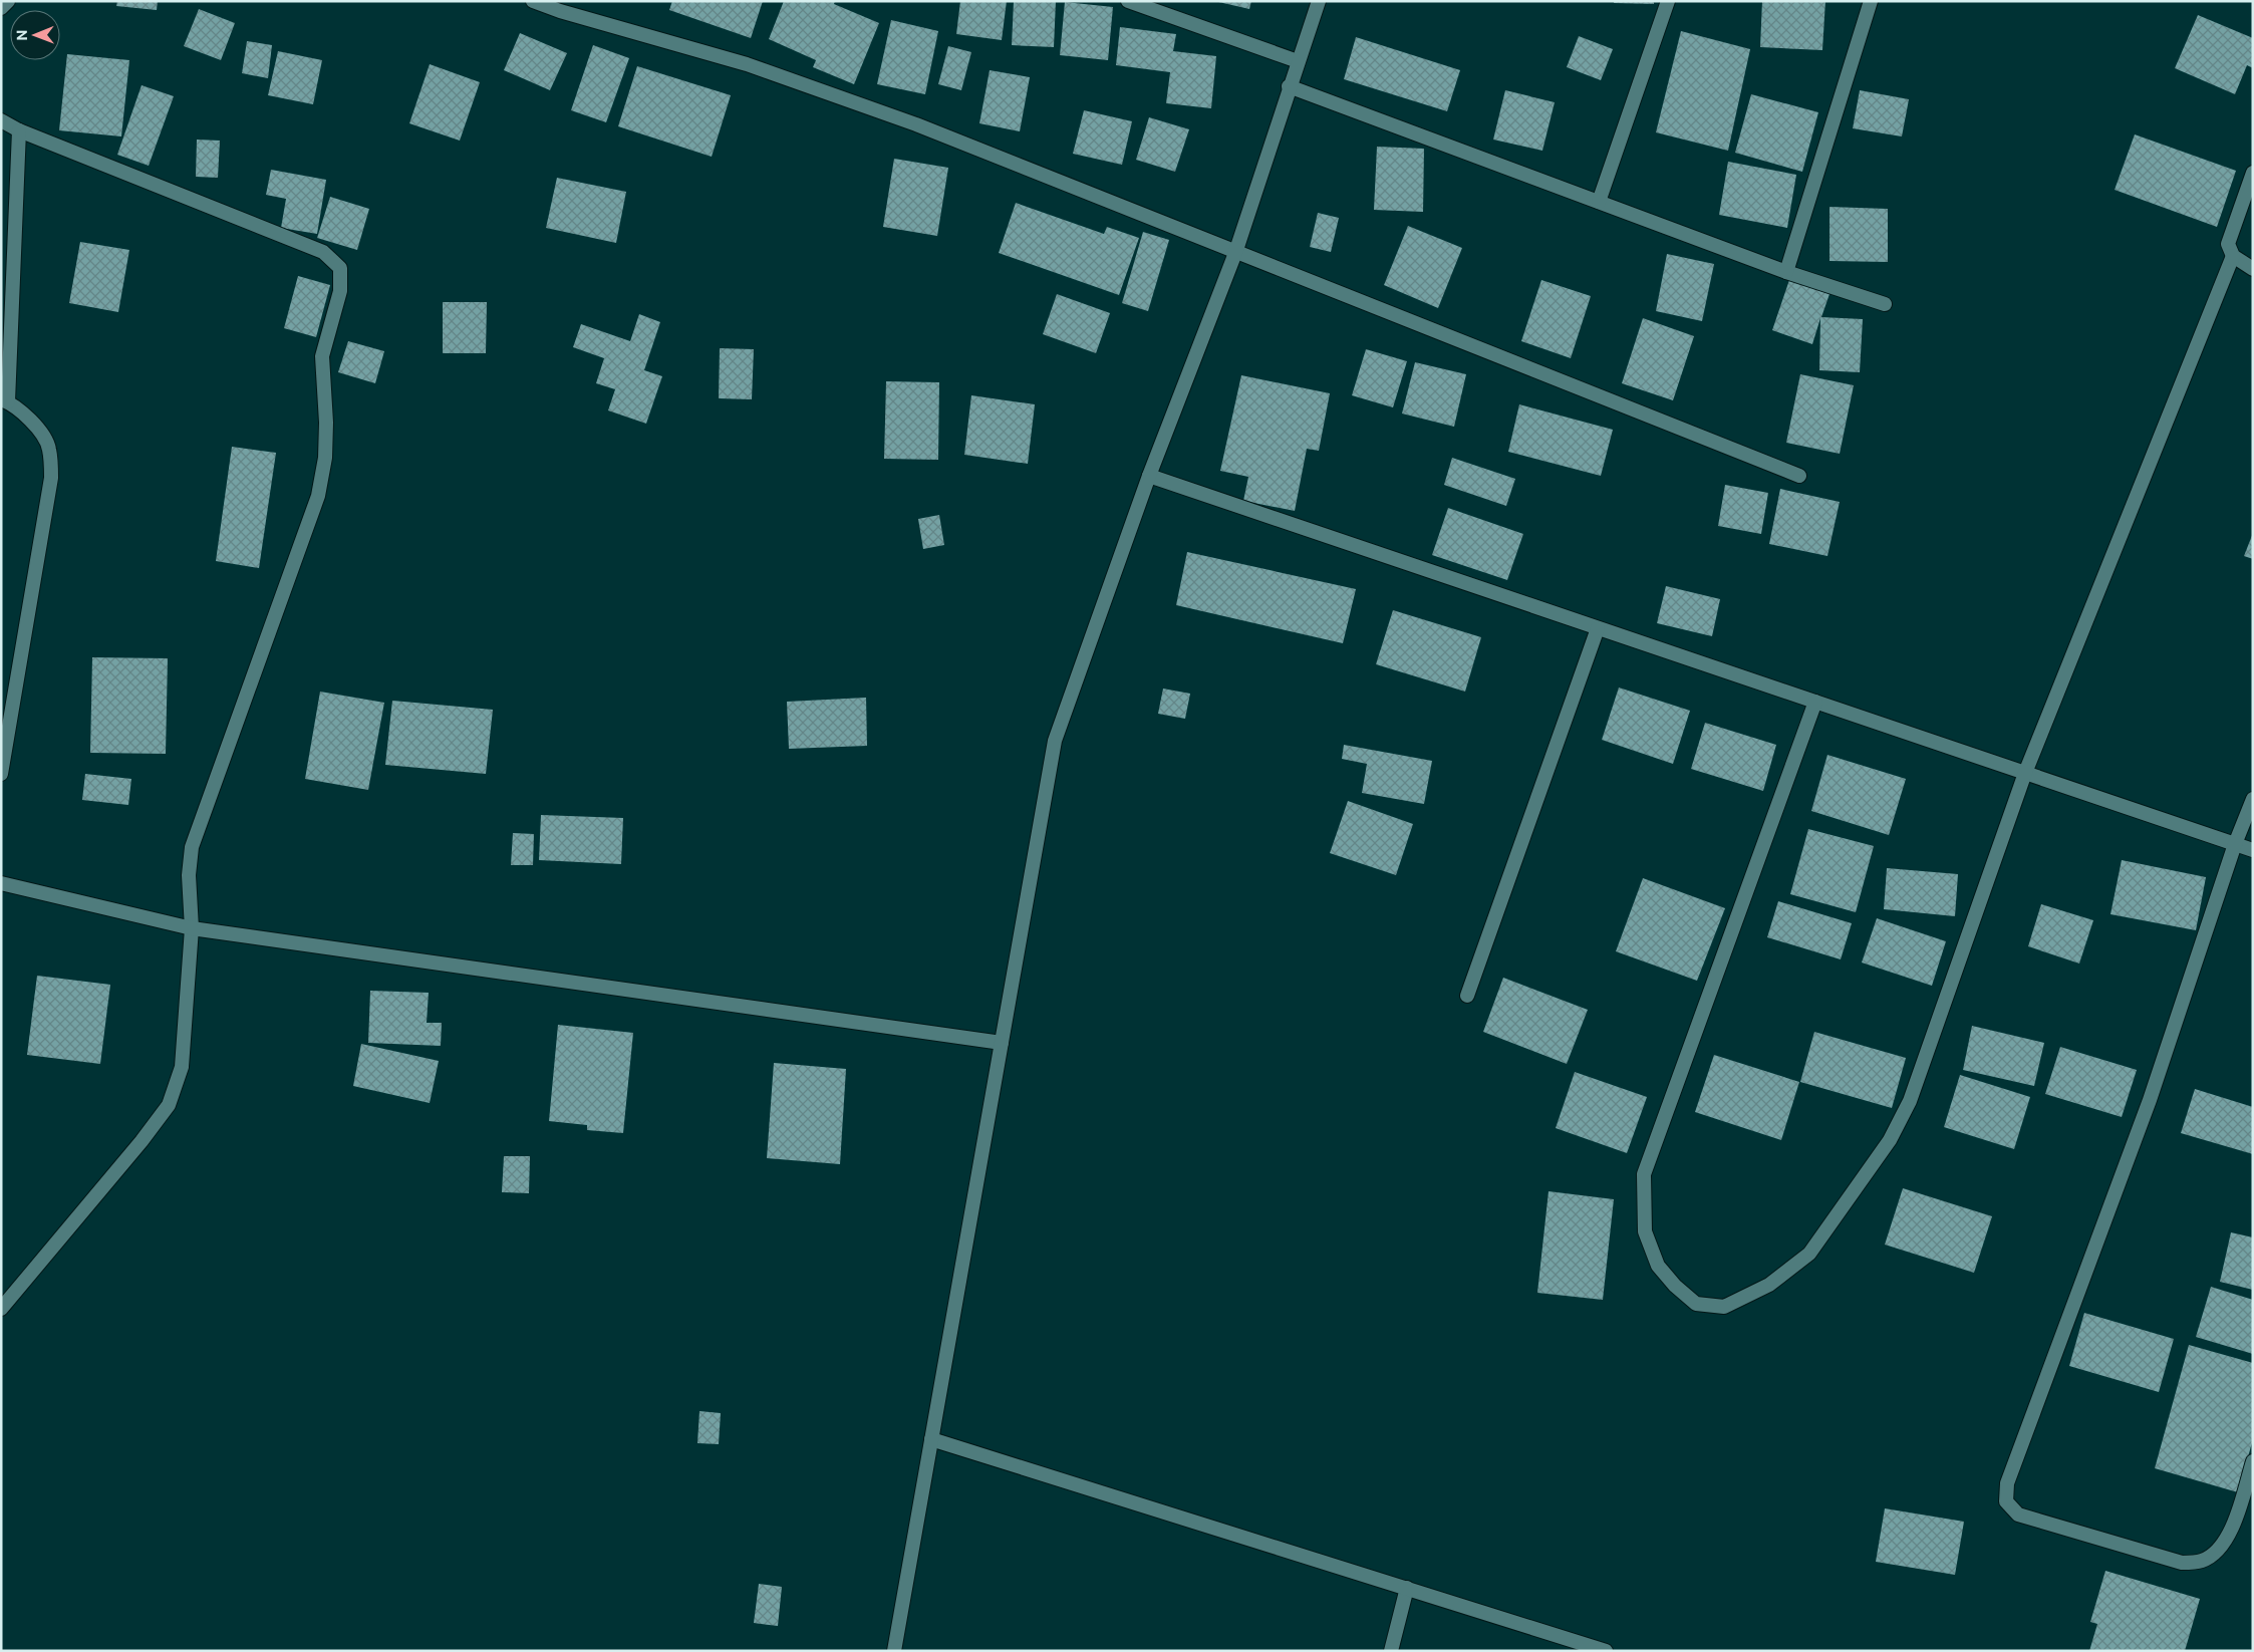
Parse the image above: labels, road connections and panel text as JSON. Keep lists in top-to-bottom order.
{
  "north": "left"
}
